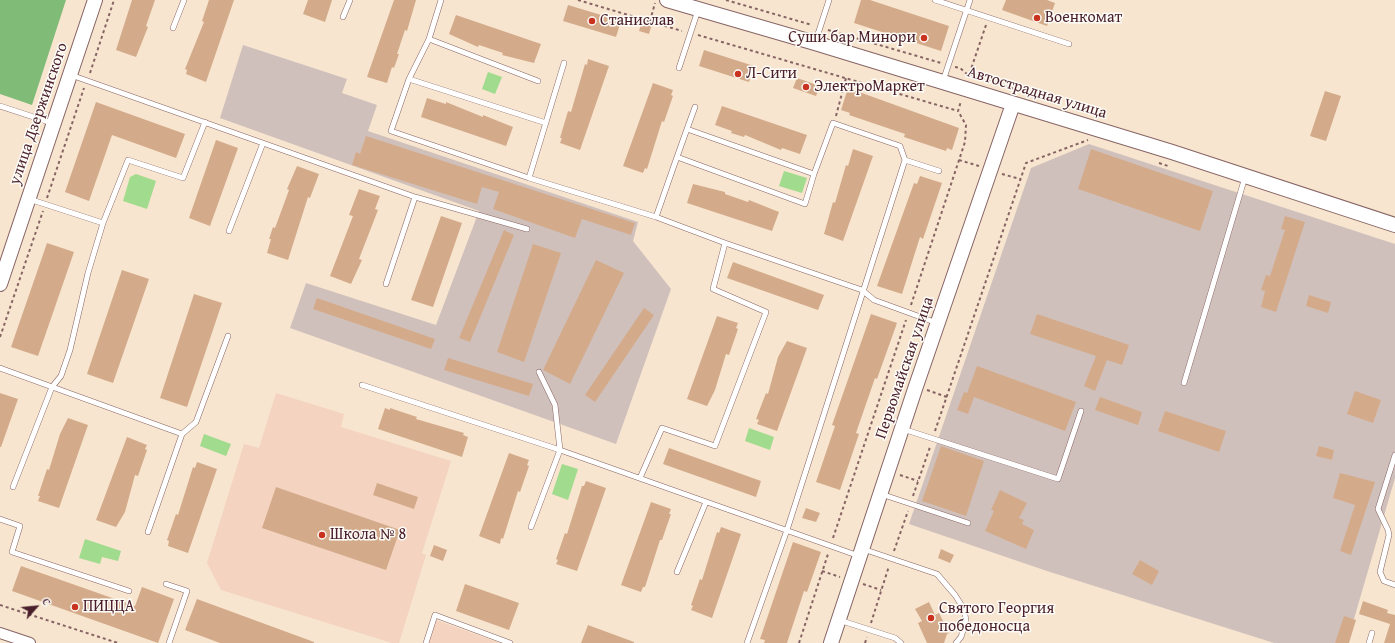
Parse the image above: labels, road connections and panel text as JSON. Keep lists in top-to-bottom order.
{
  "streets": {
    "main road": ["Автострадная улица", "улица Дзержинского", "Первомайская улица"]
  },
  "crossings": [
    ["Автострадная улица", "Первомайская улица"]
  ],
  "places": [
    "Военкомат",
    "Станислав",
    "Суши бар Минори",
    "Л-Сити",
    "ЭлектроМаркет",
    "Школа № 8",
    "ПИЦЦА",
    "Святого Георгия победоносца"
  ],
  "north": "top right"
}
